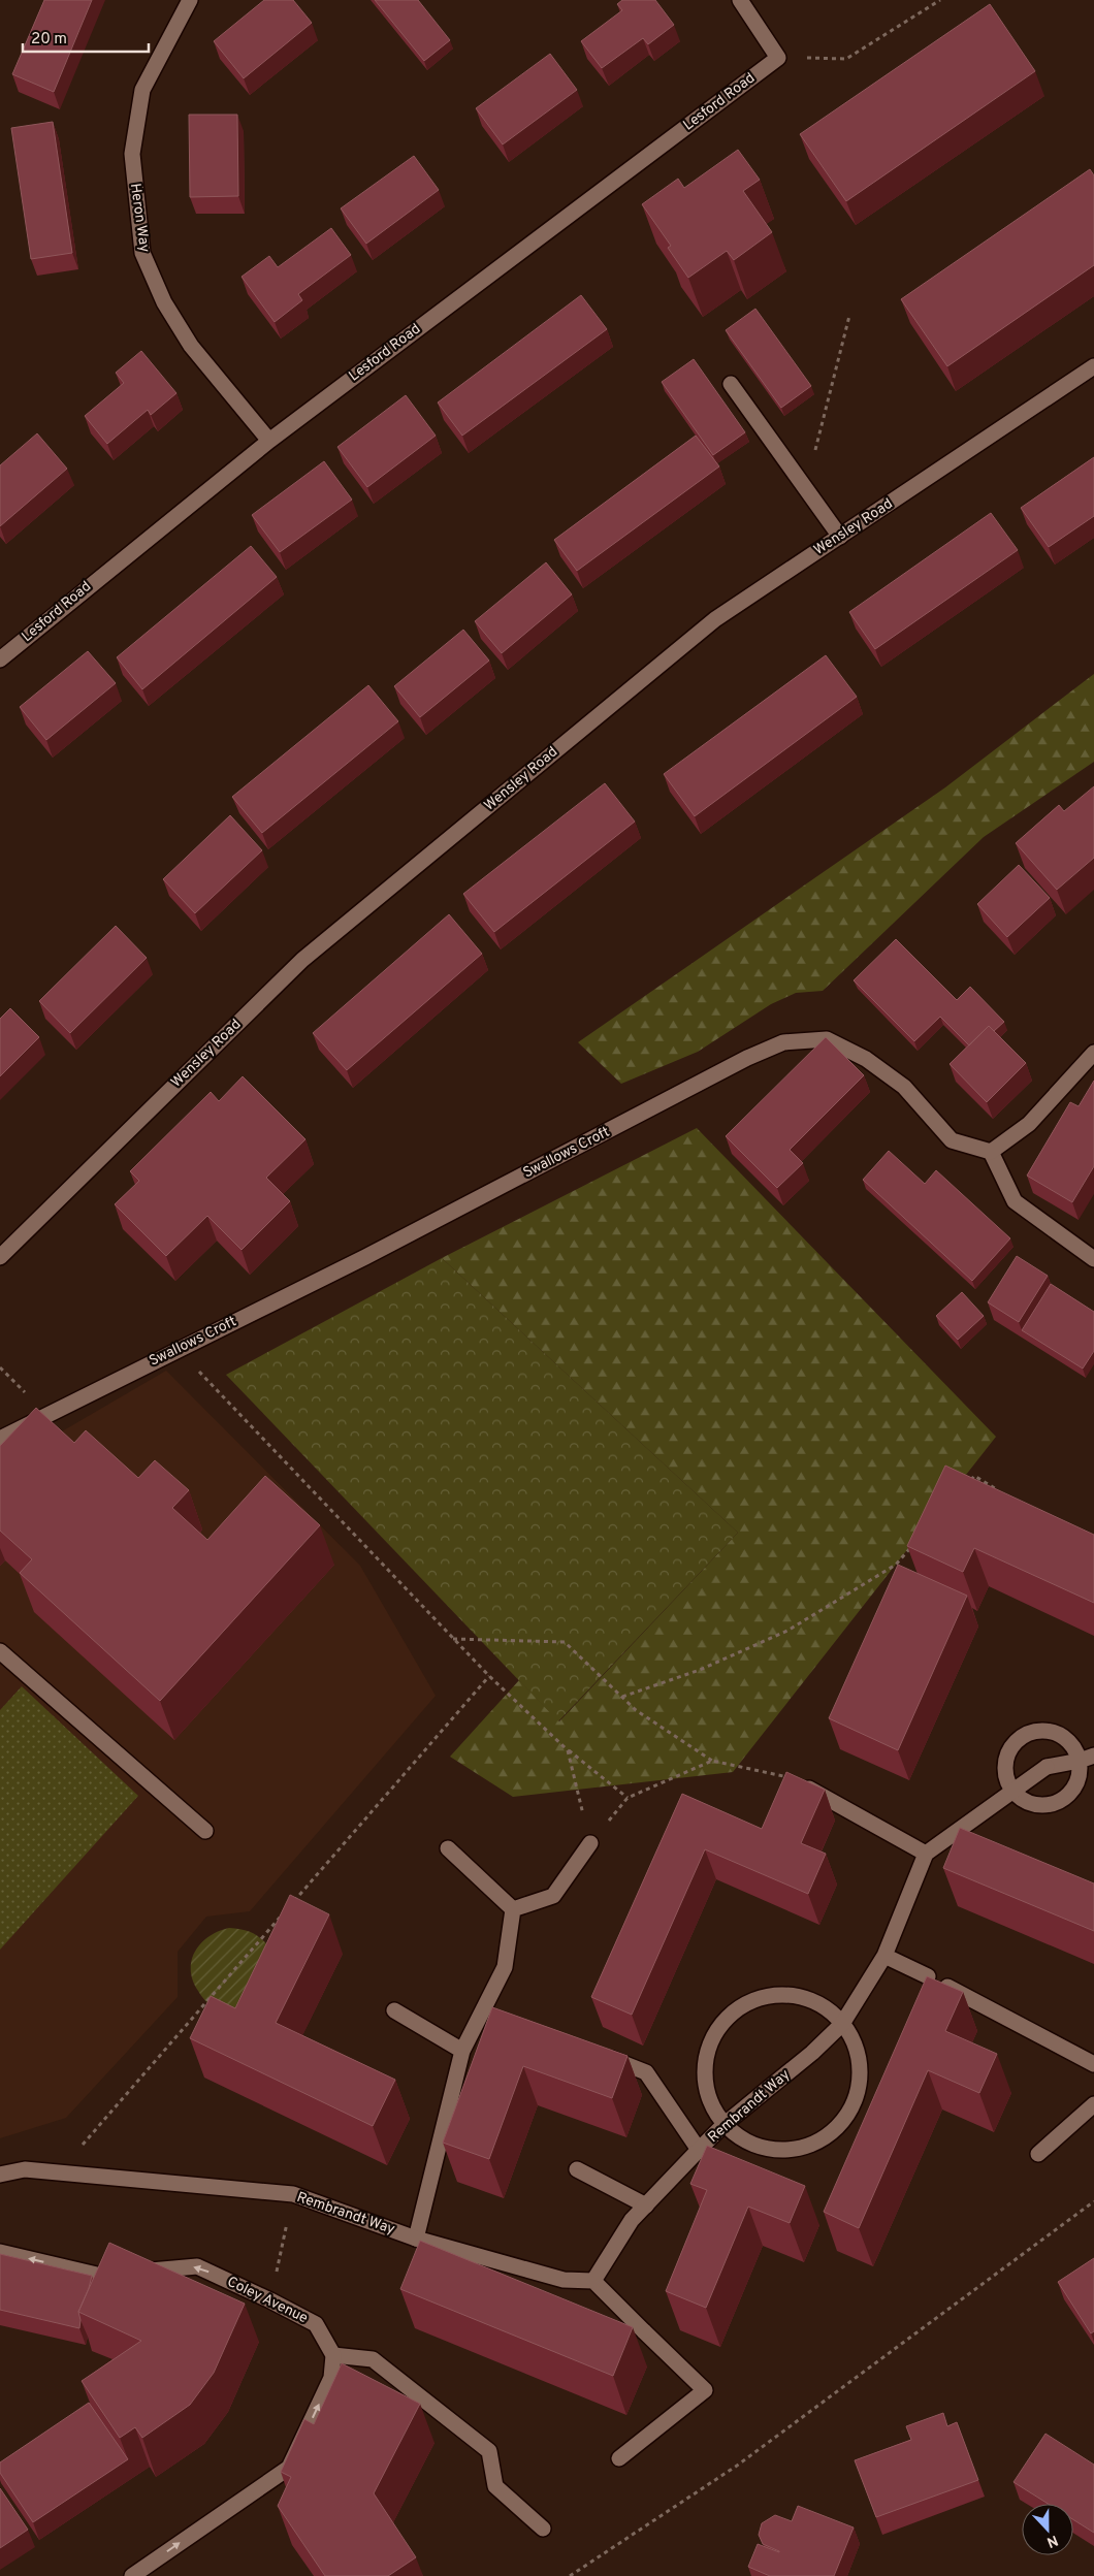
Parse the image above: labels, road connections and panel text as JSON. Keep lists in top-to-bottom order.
{
  "streets": {
    "street": [
      "Lesford Road",
      "Heron Way",
      "Wensley Road",
      "Swallows Croft",
      "Rembrandt Way",
      "Coley Avenue"
    ]
  },
  "crossings": [
    ["Lesford Road", "Heron Way"]
  ],
  "one_way": ["Coley Avenue"],
  "scale_bar": "20 m",
  "north": "bottom"
}
